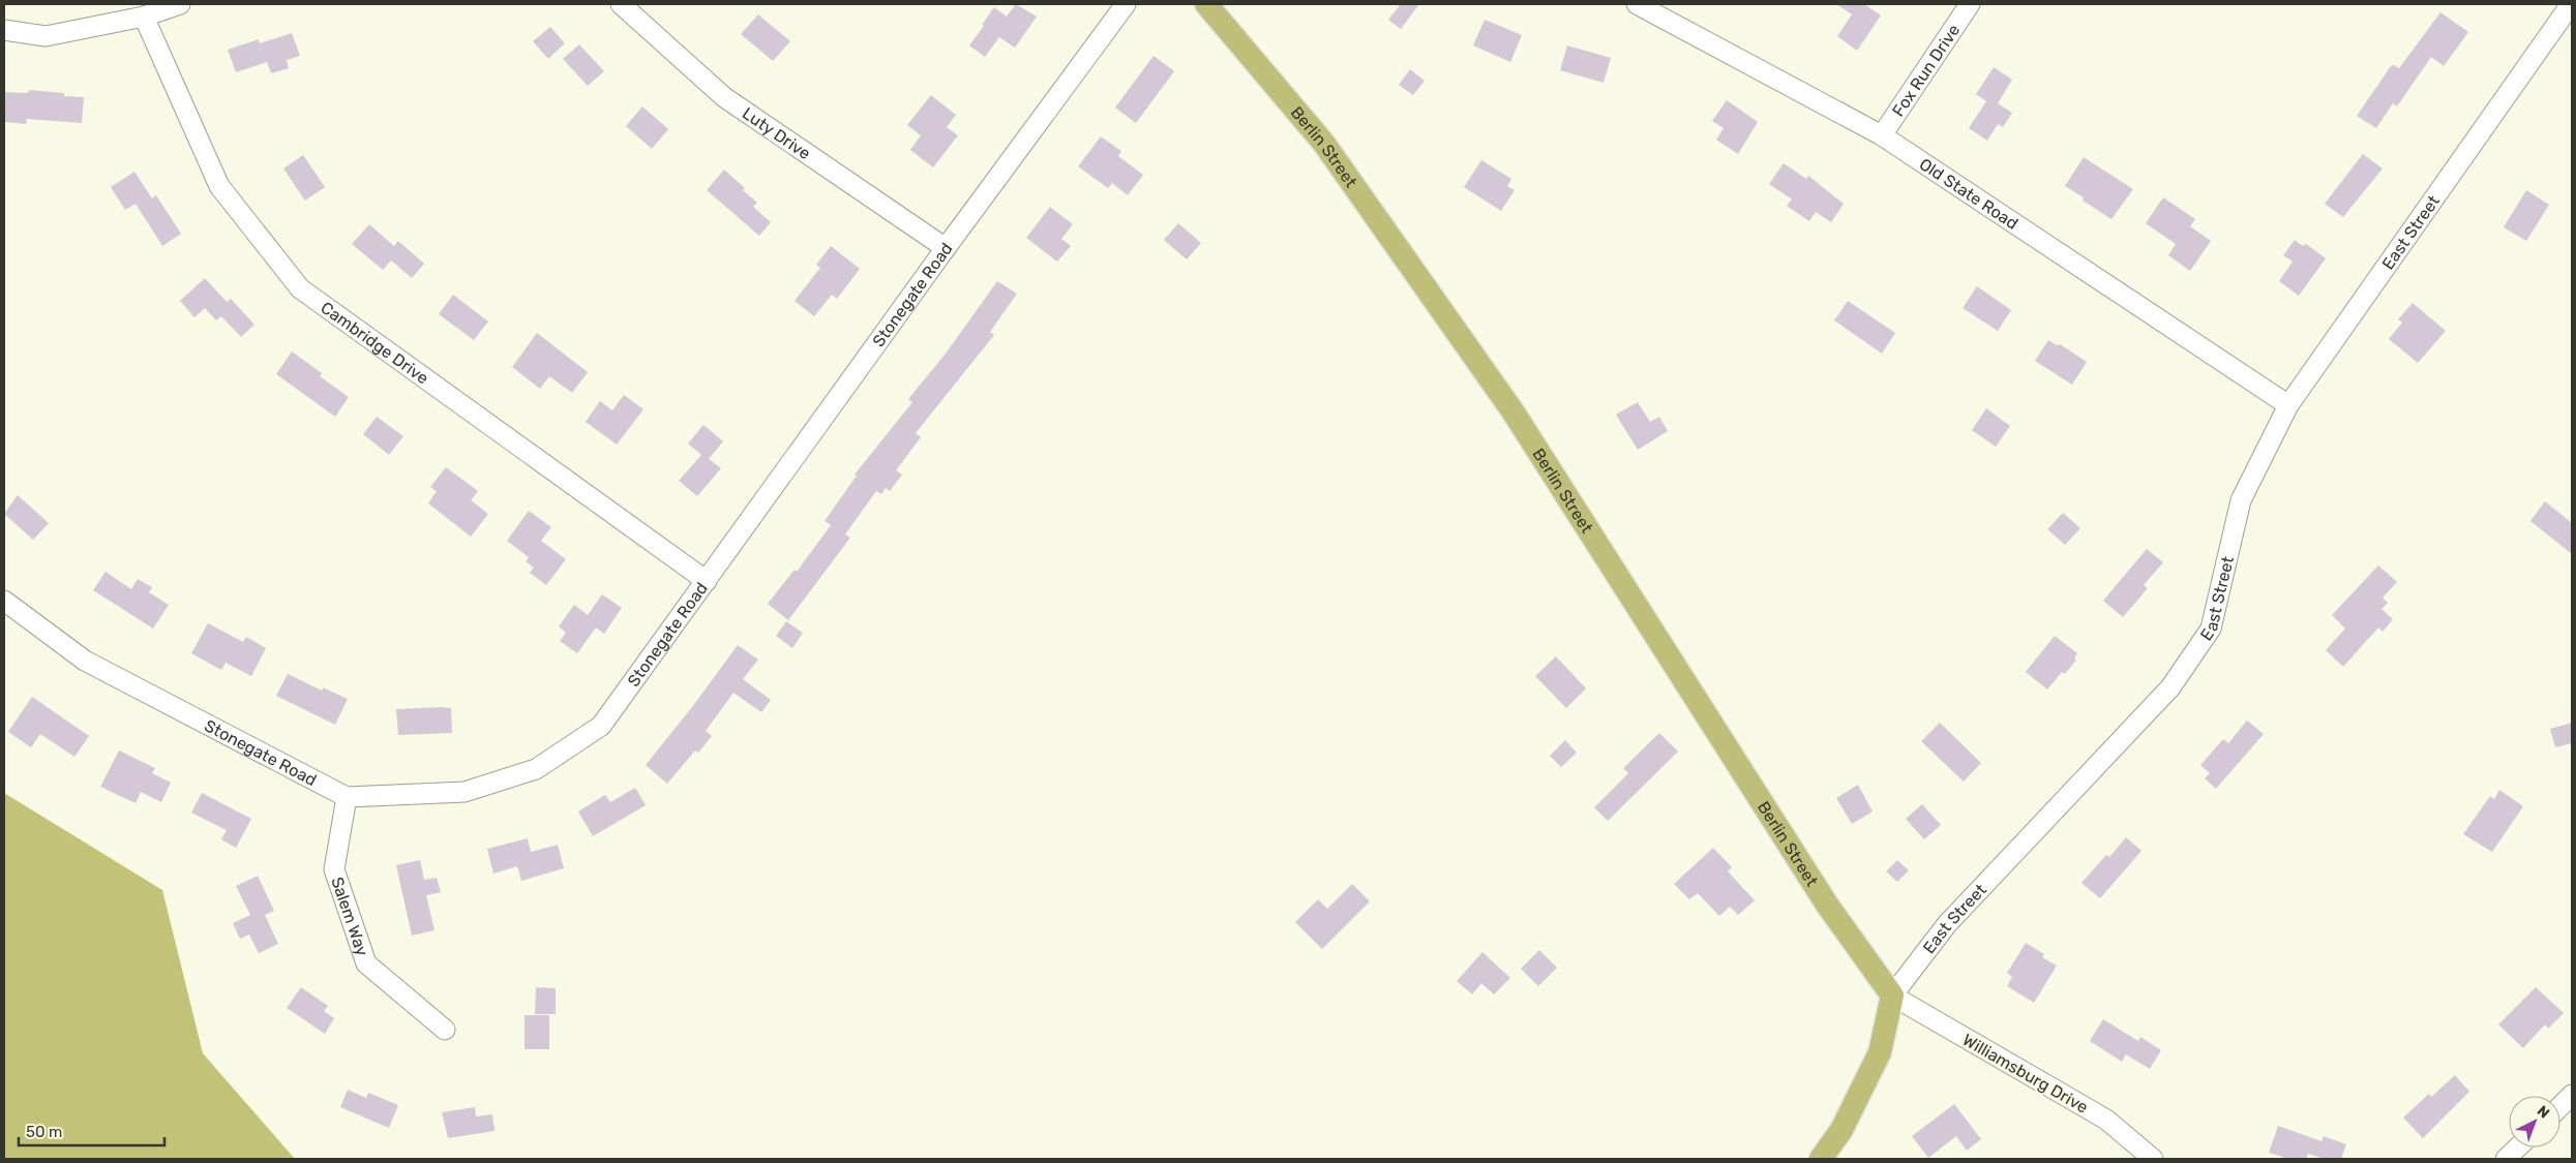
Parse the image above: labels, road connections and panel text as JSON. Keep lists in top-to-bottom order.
{
  "streets": {
    "main road": ["Berlin Street", "East Street"],
    "street": [
      "Fox Run Drive",
      "Luty Drive",
      "Old State Road",
      "Stonegate Road",
      "Cambridge Drive",
      "Salem Way",
      "Williamsburg Drive"
    ]
  },
  "crossings": [
    ["Fox Run Drive", "Old State Road"],
    ["Luty Drive", "Stonegate Road"],
    ["Berlin Street", "East Street"],
    ["Berlin Street", "Williamsburg Drive"],
    ["Old State Road", "East Street"],
    ["East Street", "Williamsburg Drive"],
    ["Stonegate Road", "Cambridge Drive"],
    ["Stonegate Road", "Salem Way"]
  ],
  "scale_bar": "50 m",
  "north": "top right"
}
